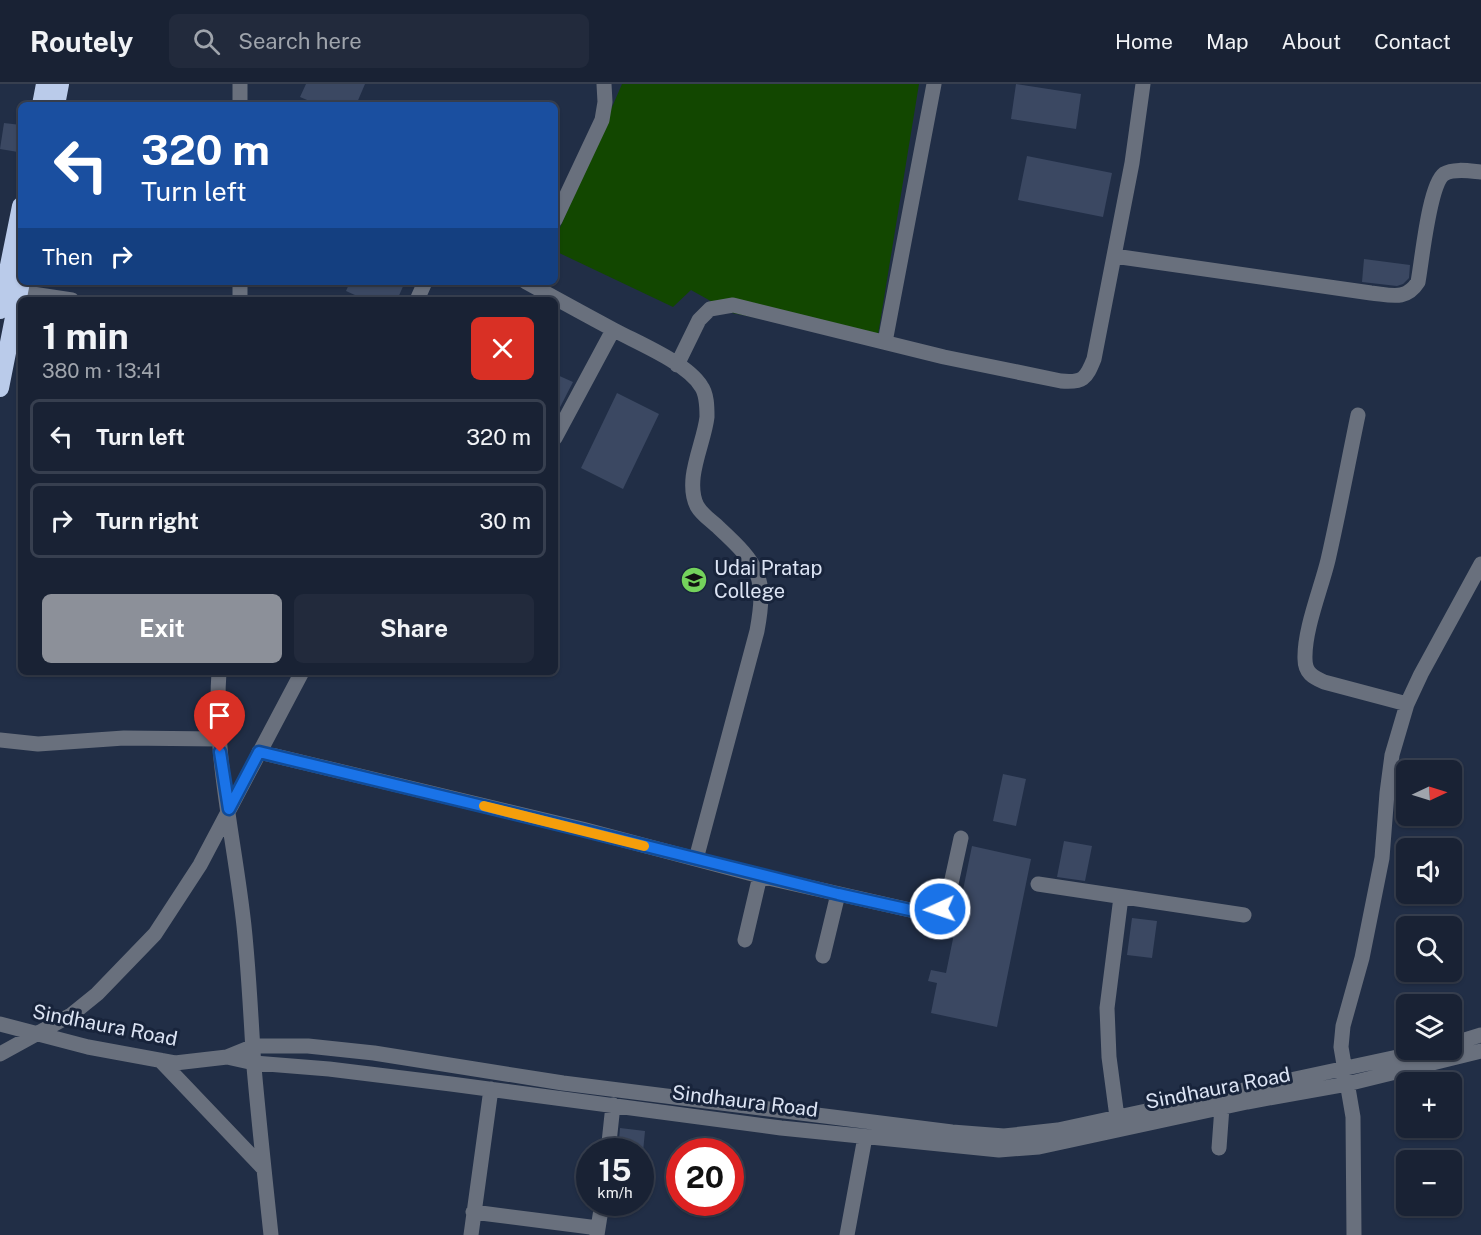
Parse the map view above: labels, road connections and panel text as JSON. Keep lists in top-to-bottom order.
{
  "streets": {
    "street": ["Sindhaura Road"]
  },
  "places": {
    "school or university": ["Udai Pratap College"]
  },
  "north": "right",
  "page": {
    "header": "Routely",
    "search": "Search here",
    "nav": [
      "Home",
      "Map",
      "About",
      "Contact"
    ],
    "turn": ["320 m", "Turn left"],
    "then": "Then",
    "heading": ["1 min", "380 m · 13:41"],
    "list": [
      {
        "name": "Turn left",
        "value": "320 m"
      },
      {
        "name": "Turn right",
        "value": "30 m"
      }
    ],
    "buttons": ["Exit", "Share"],
    "map_buttons": ["+", "−"],
    "speed": "15 km/h",
    "limit": "20"
  }
}
